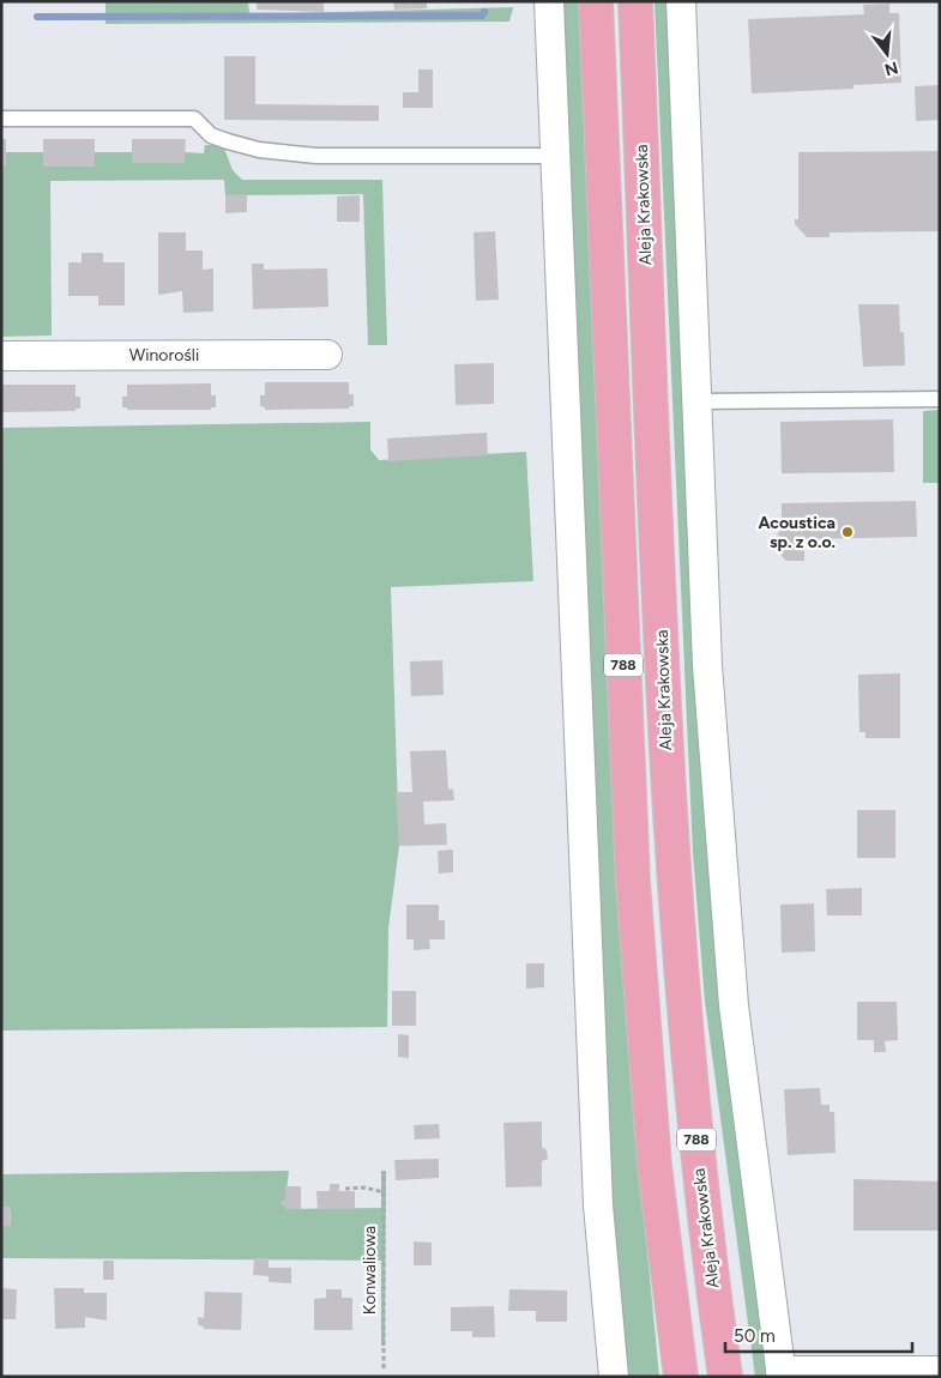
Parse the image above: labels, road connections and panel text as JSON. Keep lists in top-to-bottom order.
{
  "streets": {
    "main road": ["Aleja Krakowska", "788"],
    "street": ["Winorośli"],
    "path": ["Konwaliowa"]
  },
  "places": ["Acoustica sp. z o.o."],
  "scale_bar": "50 m",
  "north": "bottom"
}
